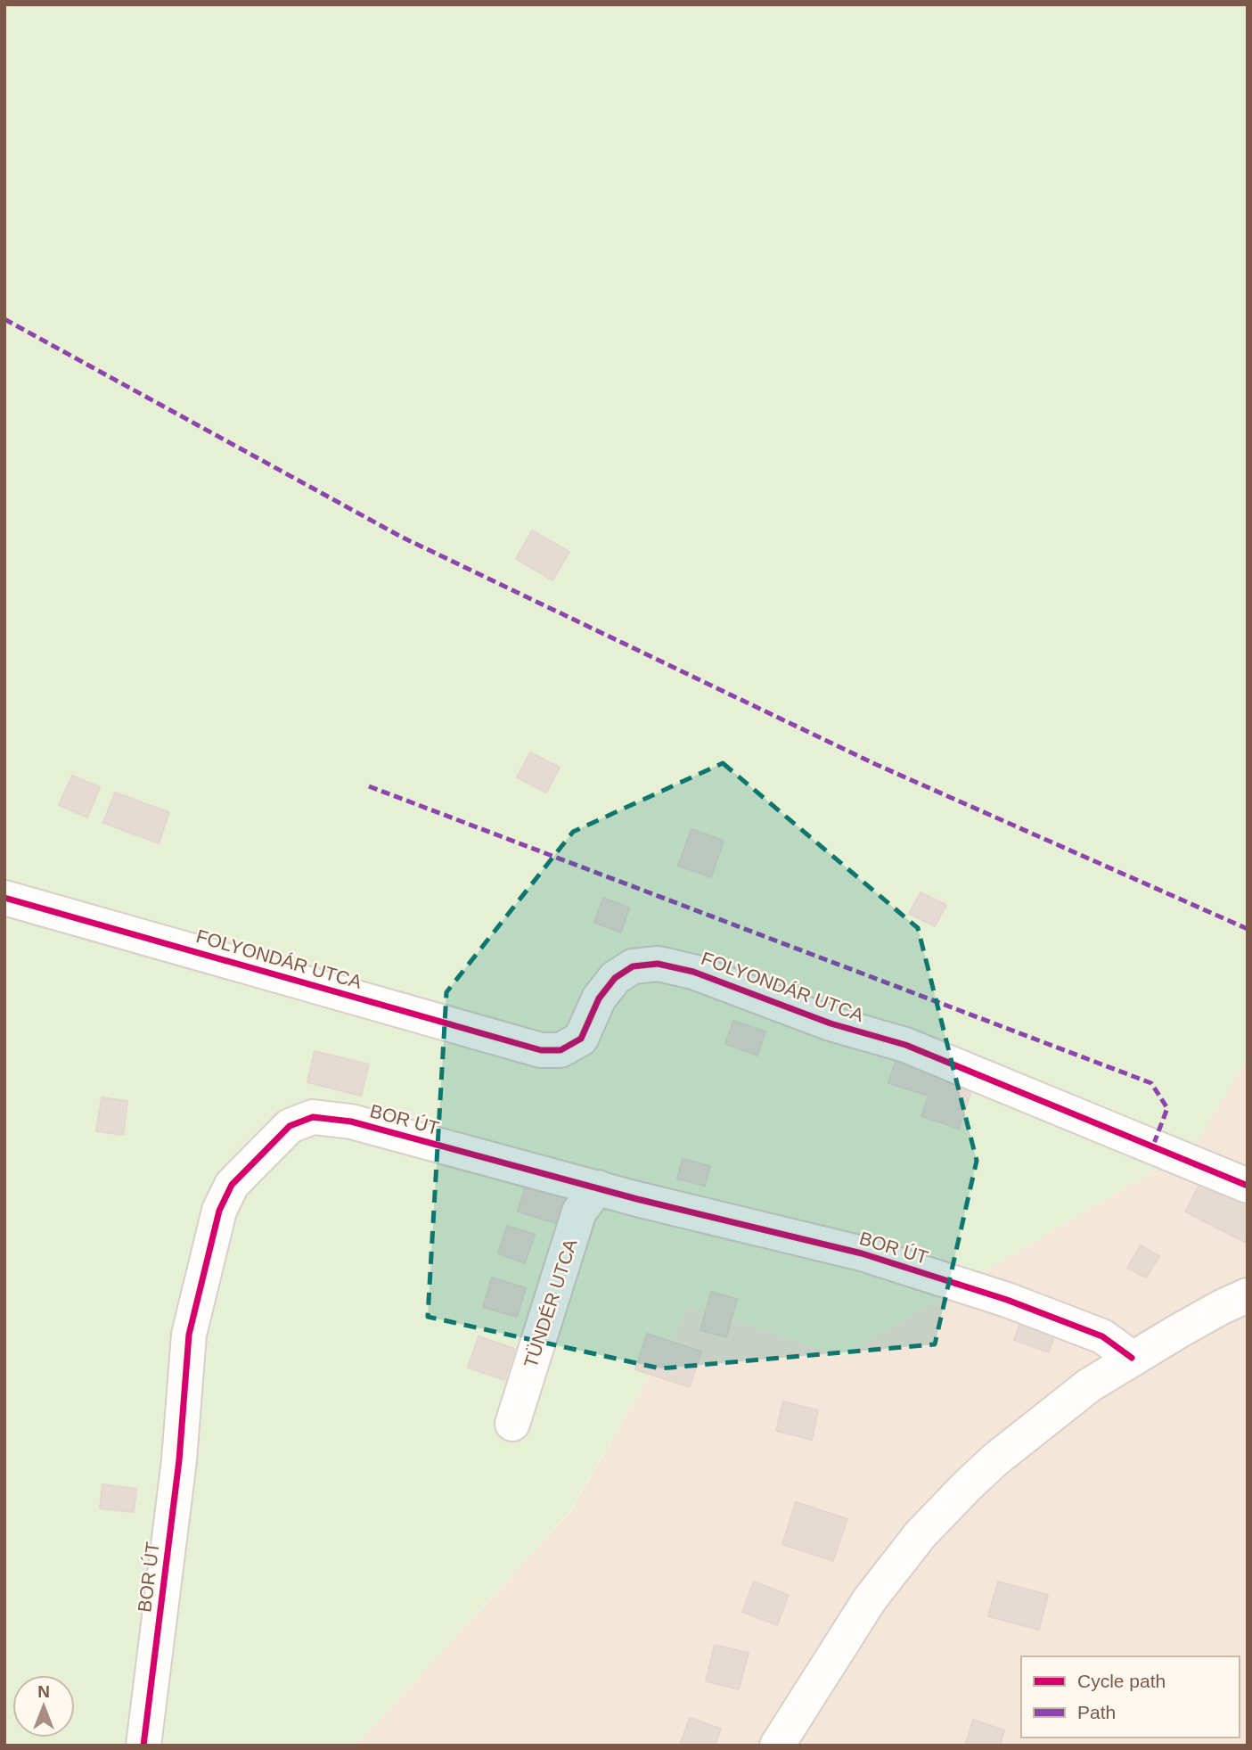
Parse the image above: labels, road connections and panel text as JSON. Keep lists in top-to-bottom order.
{
  "streets": {
    "street": ["FOLYONDÁR UTCA", "BOR ÚT", "TÜNDÉR UTCA"]
  },
  "crossings": [
    ["BOR ÚT", "TÜNDÉR UTCA"]
  ],
  "legend": ["Cycle path", "Path"],
  "north": "top"
}
